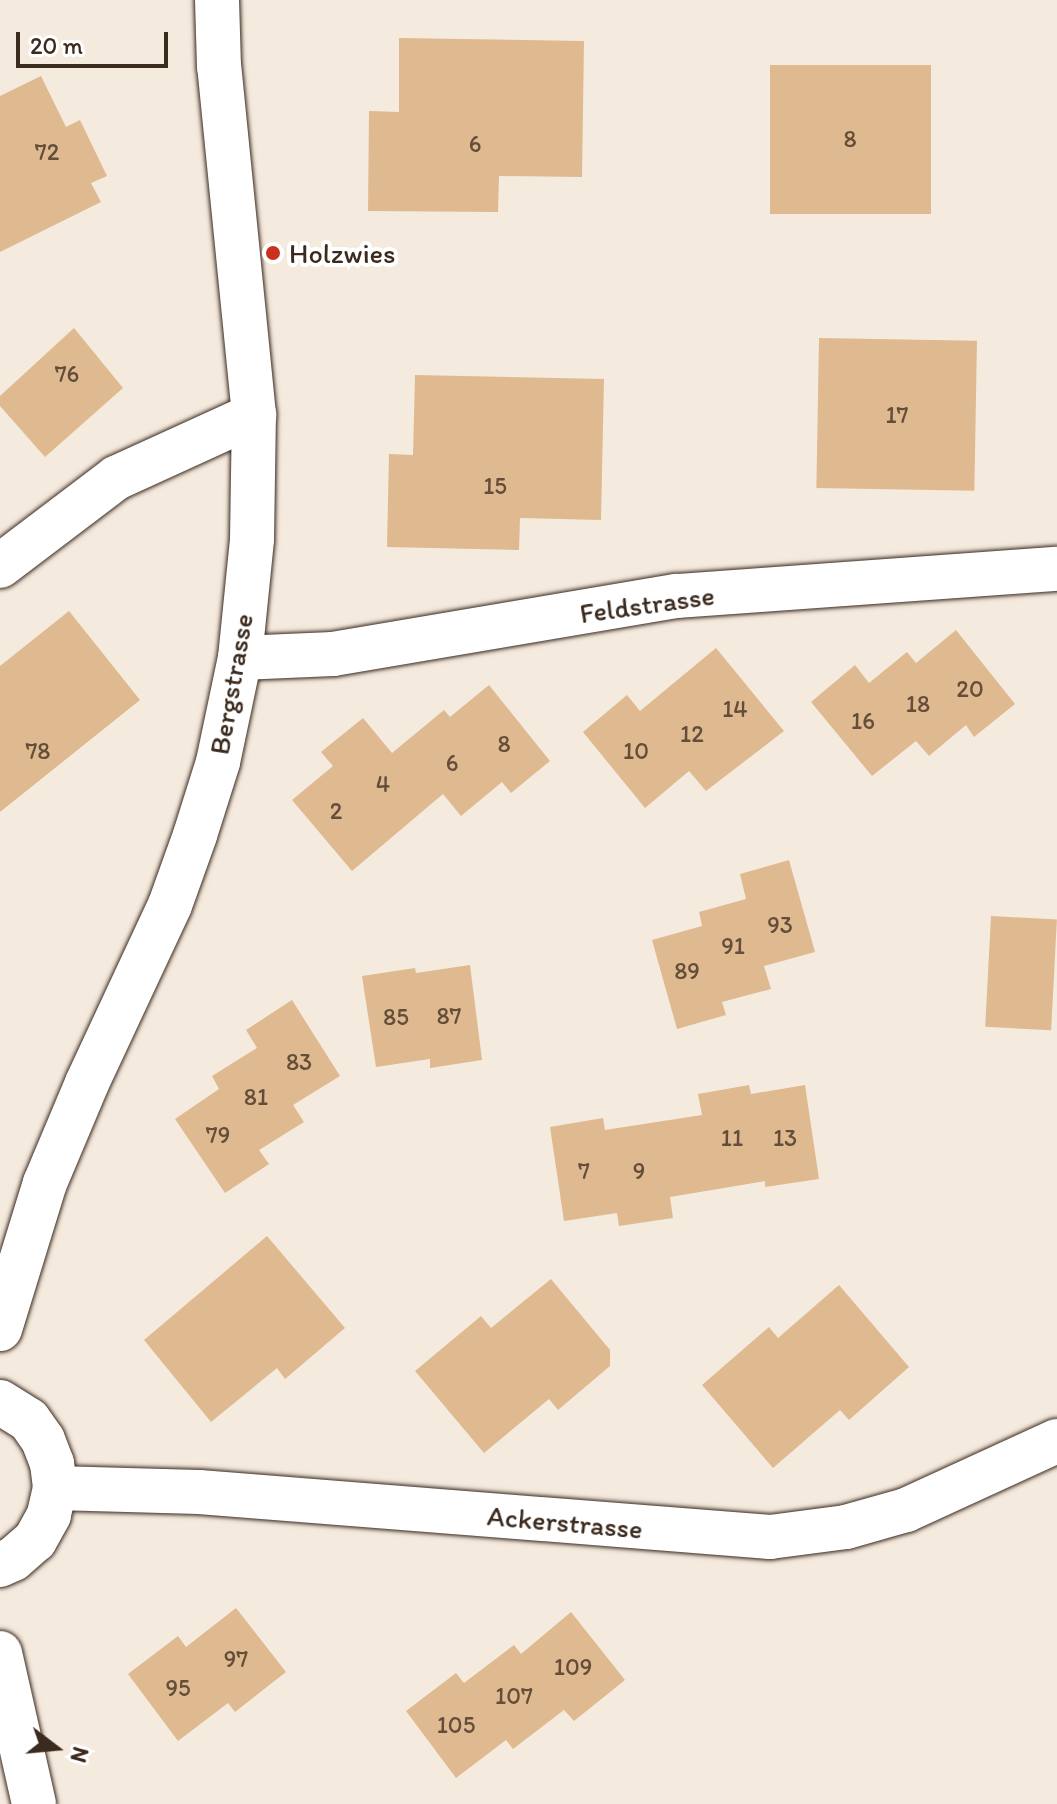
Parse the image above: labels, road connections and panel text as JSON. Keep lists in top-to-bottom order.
{
  "streets": {
    "street": ["Feldstrasse", "Bergstrasse", "Ackerstrasse"]
  },
  "crossings": [
    ["Feldstrasse", "Bergstrasse"]
  ],
  "places": ["Holzwies"],
  "house_numbers": [
    "8",
    "6",
    "72",
    "76",
    "17",
    "15",
    "20",
    "18",
    "14",
    "16",
    "12",
    "8",
    "78",
    "10",
    "6",
    "4",
    "2",
    "93",
    "91",
    "89",
    "87",
    "85",
    "83",
    "81",
    "79",
    "11",
    "13",
    "7",
    "9",
    "97",
    "109",
    "95",
    "107",
    "105"
  ],
  "scale_bar": "20 m",
  "north": "right"
}
